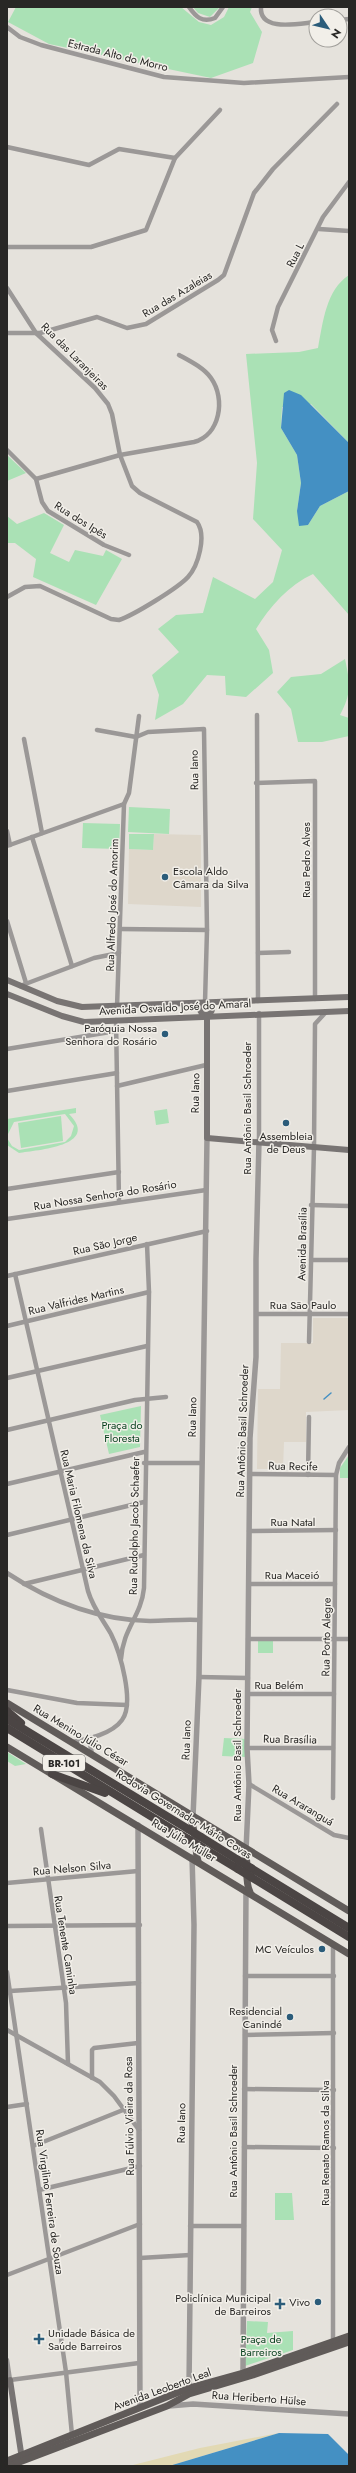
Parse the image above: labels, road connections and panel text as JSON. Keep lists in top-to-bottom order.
{
  "streets": {
    "highway": ["BR-101", "Rodovia Governador Mário Covas"],
    "main road": [
      "Rua Iano",
      "Avenida Osvaldo José do Amaral",
      "Rua Antônio Basil Schroeder",
      "Rua Menino Júlio César",
      "Rua Júlio Müller",
      "Avenida Leoberto Leal"
    ],
    "street": [
      "Estrada Alto do Morro",
      "Rua L",
      "Rua das Azaleias",
      "Rua das Laranjeiras",
      "Rua dos Ipês",
      "Rua Pedro Alves",
      "Rua Alfredo José do Amorim",
      "Rua Nossa Senhora do Rosário",
      "Rua São Jorge",
      "Avenida Brasília",
      "Rua Valfrides Martins",
      "Rua São Paulo",
      "Rua Recife",
      "Rua Maria Filomena da Silva",
      "Rua Natal",
      "Rua Rudolpho Jacob Schaefer",
      "Rua Maceió",
      "Rua Porto Alegre",
      "Rua Belém",
      "Rua Brasília",
      "Rua Araranguá",
      "Rua Nelson Silva",
      "Rua Tenente Caminha",
      "Rua Fúlvio Vieira da Rosa",
      "Rua Renato Ramos da Silva",
      "Rua Virgilino Ferreira de Souza",
      "Rua Heriberto Hülse"
    ]
  },
  "crossings": [
    ["Rua das Azaleias", "Rua das Laranjeiras"],
    ["Rua Iano", "Rua Alfredo José do Amorim"],
    ["Rua Iano", "Avenida Osvaldo José do Amaral"],
    ["Rua Iano", "Rua Nossa Senhora do Rosário"],
    ["Rua Iano", "Rua São Jorge"],
    ["Rua Iano", "Rua Menino Júlio César"],
    ["Rua Iano", "Rodovia Governador Mário Covas"],
    ["Rua Iano", "Rua Júlio Müller"],
    ["Rua Iano", "Avenida Leoberto Leal"],
    ["Rua Pedro Alves", "Avenida Osvaldo José do Amaral"],
    ["Rua Alfredo José do Amorim", "Avenida Osvaldo José do Amaral"],
    ["Avenida Osvaldo José do Amaral", "Rua Antônio Basil Schroeder"],
    ["Rua Antônio Basil Schroeder", "Rua São Paulo"],
    ["Rua Antônio Basil Schroeder", "Rua Recife"],
    ["Rua Antônio Basil Schroeder", "Rua Natal"],
    ["Rua Antônio Basil Schroeder", "Rua Maceió"],
    ["Rua Antônio Basil Schroeder", "Rua Belém"],
    ["Rua Antônio Basil Schroeder", "Rua Menino Júlio César"],
    ["Rua Antônio Basil Schroeder", "Rua Brasília"],
    ["Rua Antônio Basil Schroeder", "Rua Araranguá"],
    ["Rua Antônio Basil Schroeder", "Rodovia Governador Mário Covas"],
    ["Rua Antônio Basil Schroeder", "Rua Júlio Müller"],
    ["Rua Antônio Basil Schroeder", "Avenida Leoberto Leal"],
    ["Rua São Jorge", "Rua Maria Filomena da Silva"],
    ["Rua São Jorge", "Rua Rudolpho Jacob Schaefer"],
    ["Avenida Brasília", "Rua São Paulo"],
    ["Rua Valfrides Martins", "Rua Maria Filomena da Silva"],
    ["Rua Valfrides Martins", "Rua Rudolpho Jacob Schaefer"],
    ["Rua Recife", "Rua Porto Alegre"],
    ["Rua Maria Filomena da Silva", "Rua Rudolpho Jacob Schaefer"],
    ["Rua Maria Filomena da Silva", "Rua Menino Júlio César"],
    ["Rua Natal", "Rua Porto Alegre"],
    ["Rua Maceió", "Rua Porto Alegre"],
    ["Rua Porto Alegre", "Rua Belém"],
    ["Rua Porto Alegre", "Rua Brasília"],
    ["Rua Júlio Müller", "Rua Fúlvio Vieira da Rosa"],
    ["Rua Júlio Müller", "Rua Renato Ramos da Silva"],
    ["Rua Nelson Silva", "Rua Tenente Caminha"],
    ["Rua Nelson Silva", "Rua Fúlvio Vieira da Rosa"],
    ["Rua Fúlvio Vieira da Rosa", "Avenida Leoberto Leal"],
    ["Rua Renato Ramos da Silva", "Avenida Leoberto Leal"],
    ["Rua Virgilino Ferreira de Souza", "Avenida Leoberto Leal"],
    ["Avenida Leoberto Leal", "Rua Heriberto Hülse"]
  ],
  "parks": ["Praça do Floresta", "Praça de Barreiros"],
  "places": {
    "other": [
      "Escola Aldo Câmara da Silva",
      "Paróquia Nossa Senhora do Rosário",
      "Assembleia de Deus",
      "MC Veículos",
      "Residencial Canindé",
      "Vivo"
    ],
    "health": ["Policlínica Municipal de Barreiros", "Unidade Básica de Saúde Barreiros"]
  },
  "north": "bottom right"
}
